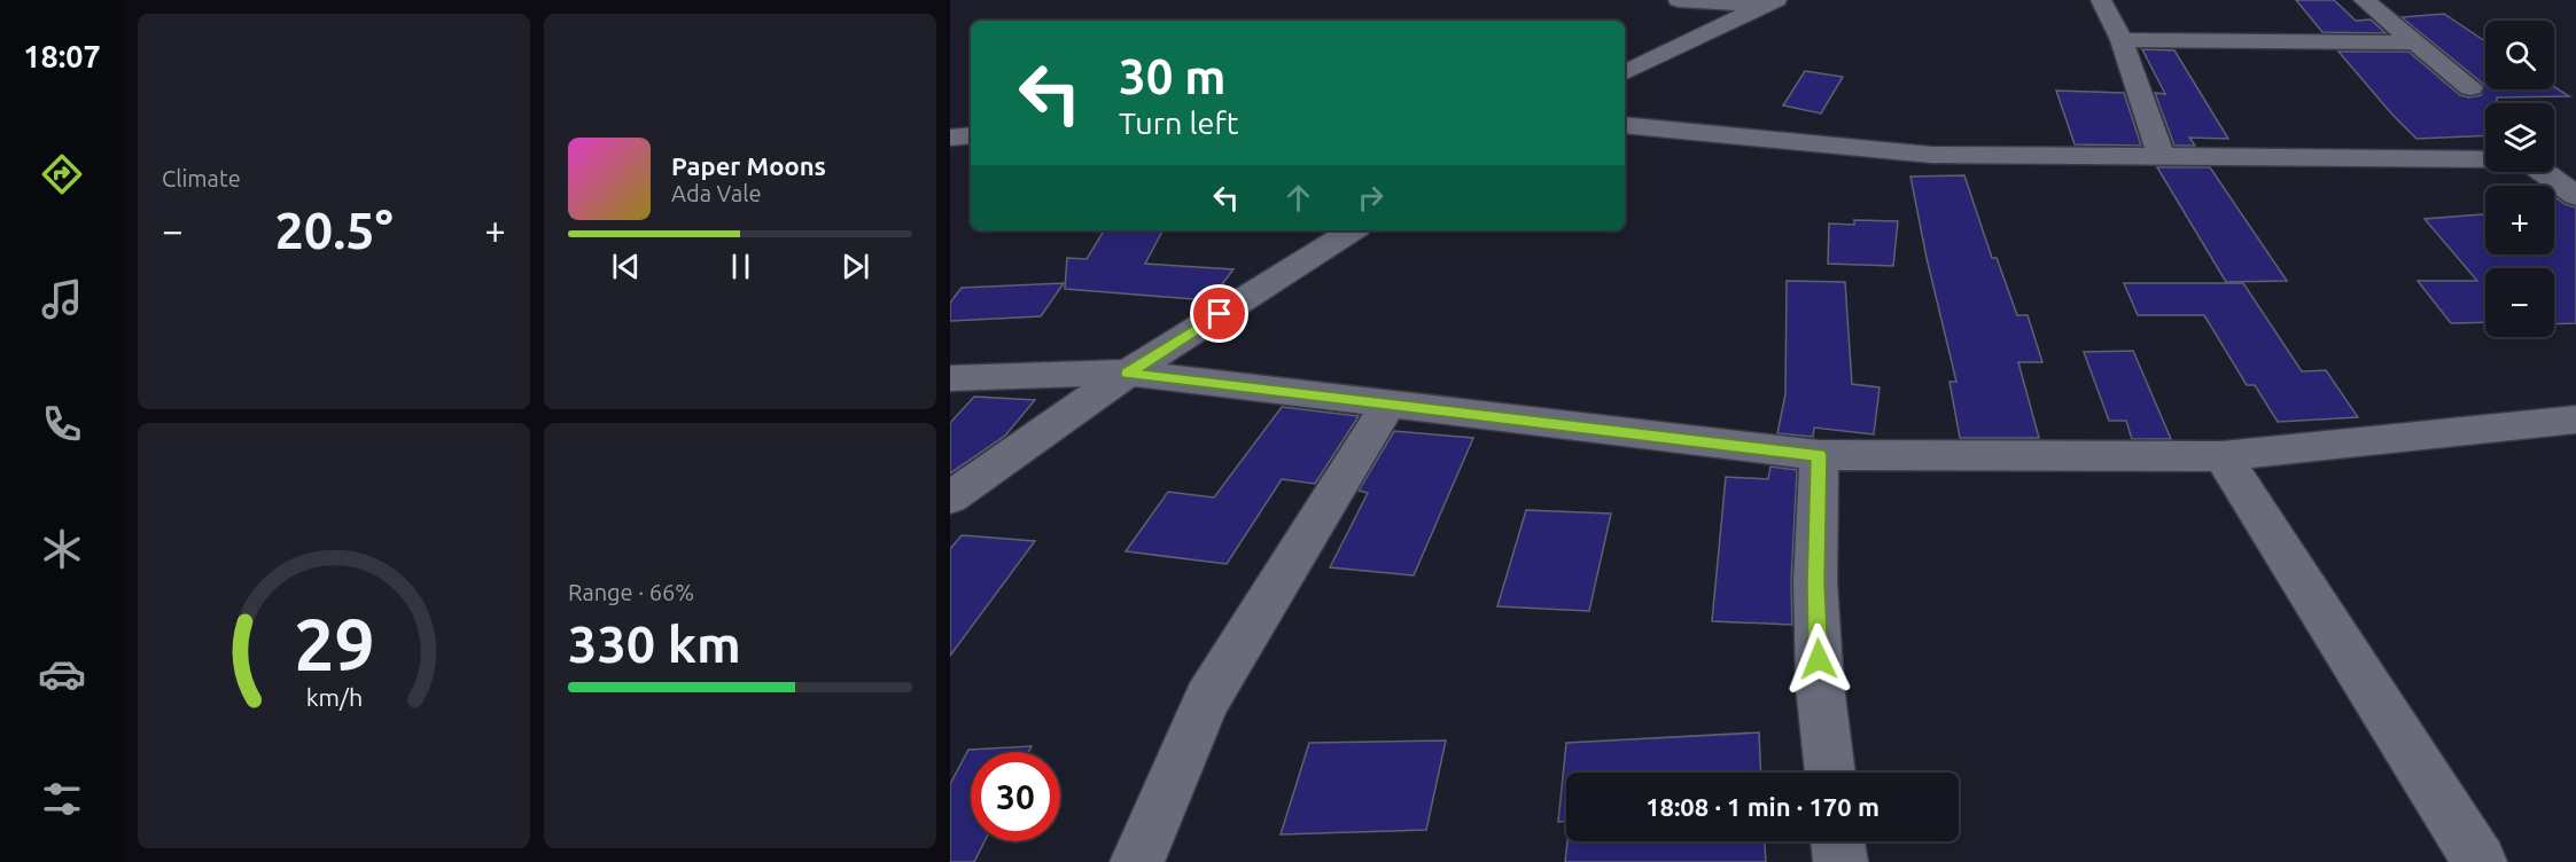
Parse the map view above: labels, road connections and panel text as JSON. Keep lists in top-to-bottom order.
{
  "page": {
    "tabs": "18:07",
    "tile": [
      "Climate",
      ["Range · 66%", "330 km"]
    ],
    "map_buttons": ["+", "−"],
    "turn": ["30 m", "Turn left"],
    "song": ["Paper Moons", "Ada Vale"],
    "heat": ["−", "20.5°", "+"],
    "limit": "30",
    "trip": "18:08 · 1 min · 170 m",
    "gauge": ["29", "km/h"]
  }
}
